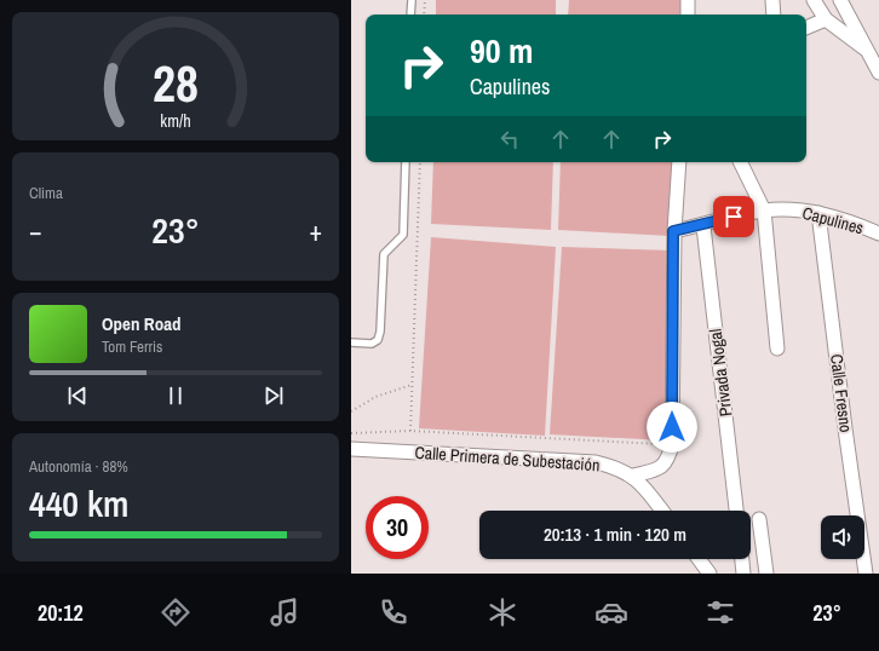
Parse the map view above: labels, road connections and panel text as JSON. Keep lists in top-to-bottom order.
{
  "streets": {
    "street": [
      "Capulines",
      "Privada Nogal",
      "Calle Fresno",
      "Calle Primera de Subestación"
    ]
  },
  "crossings": [
    ["Capulines", "Privada Nogal"],
    ["Capulines", "Calle Fresno"]
  ],
  "page": {
    "turn": ["90 m", "Capulines"],
    "tile": [
      "Clima",
      ["Autonomía · 88%", "440 km"]
    ],
    "heat": ["−", "23°", "+"],
    "song": ["Open Road", "Tom Ferris"],
    "limit": "30",
    "trip": "20:13 · 1 min · 120 m",
    "tabs": ["20:12", "23°"],
    "gauge": ["28", "km/h"]
  }
}
